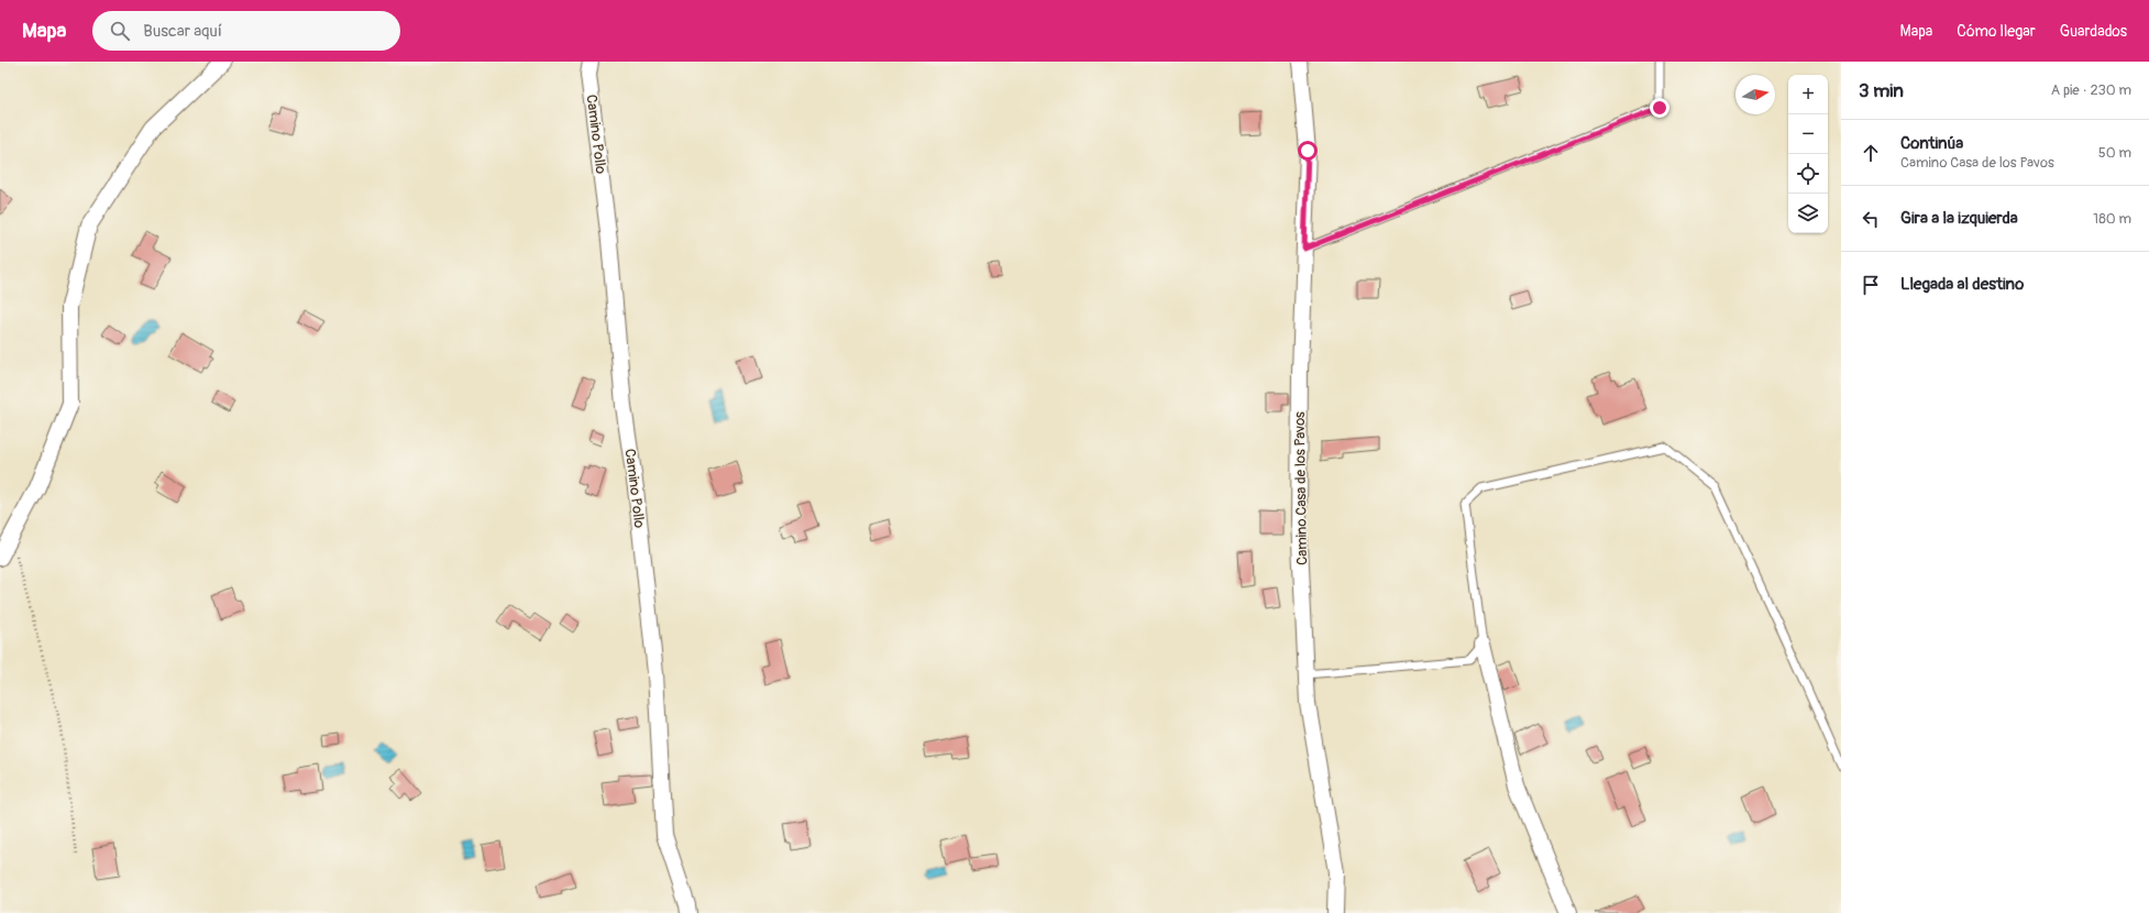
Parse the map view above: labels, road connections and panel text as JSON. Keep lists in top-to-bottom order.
{
  "streets": {
    "street": ["Camino Pollo", "Camino Casa de los Pavos"]
  },
  "north": "right",
  "page": {
    "header": "Mapa",
    "search": "Buscar aquí",
    "nav": ["Mapa", "Cómo llegar", "Guardados"],
    "heading": ["3 min", "A pie · 230 m"],
    "map_buttons": ["+", "−"],
    "list": [
      ["Continúa", "Camino Casa de los Pavos", "50 m"],
      ["Gira a la izquierda", "180 m"],
      "Llegada al destino"
    ]
  }
}
